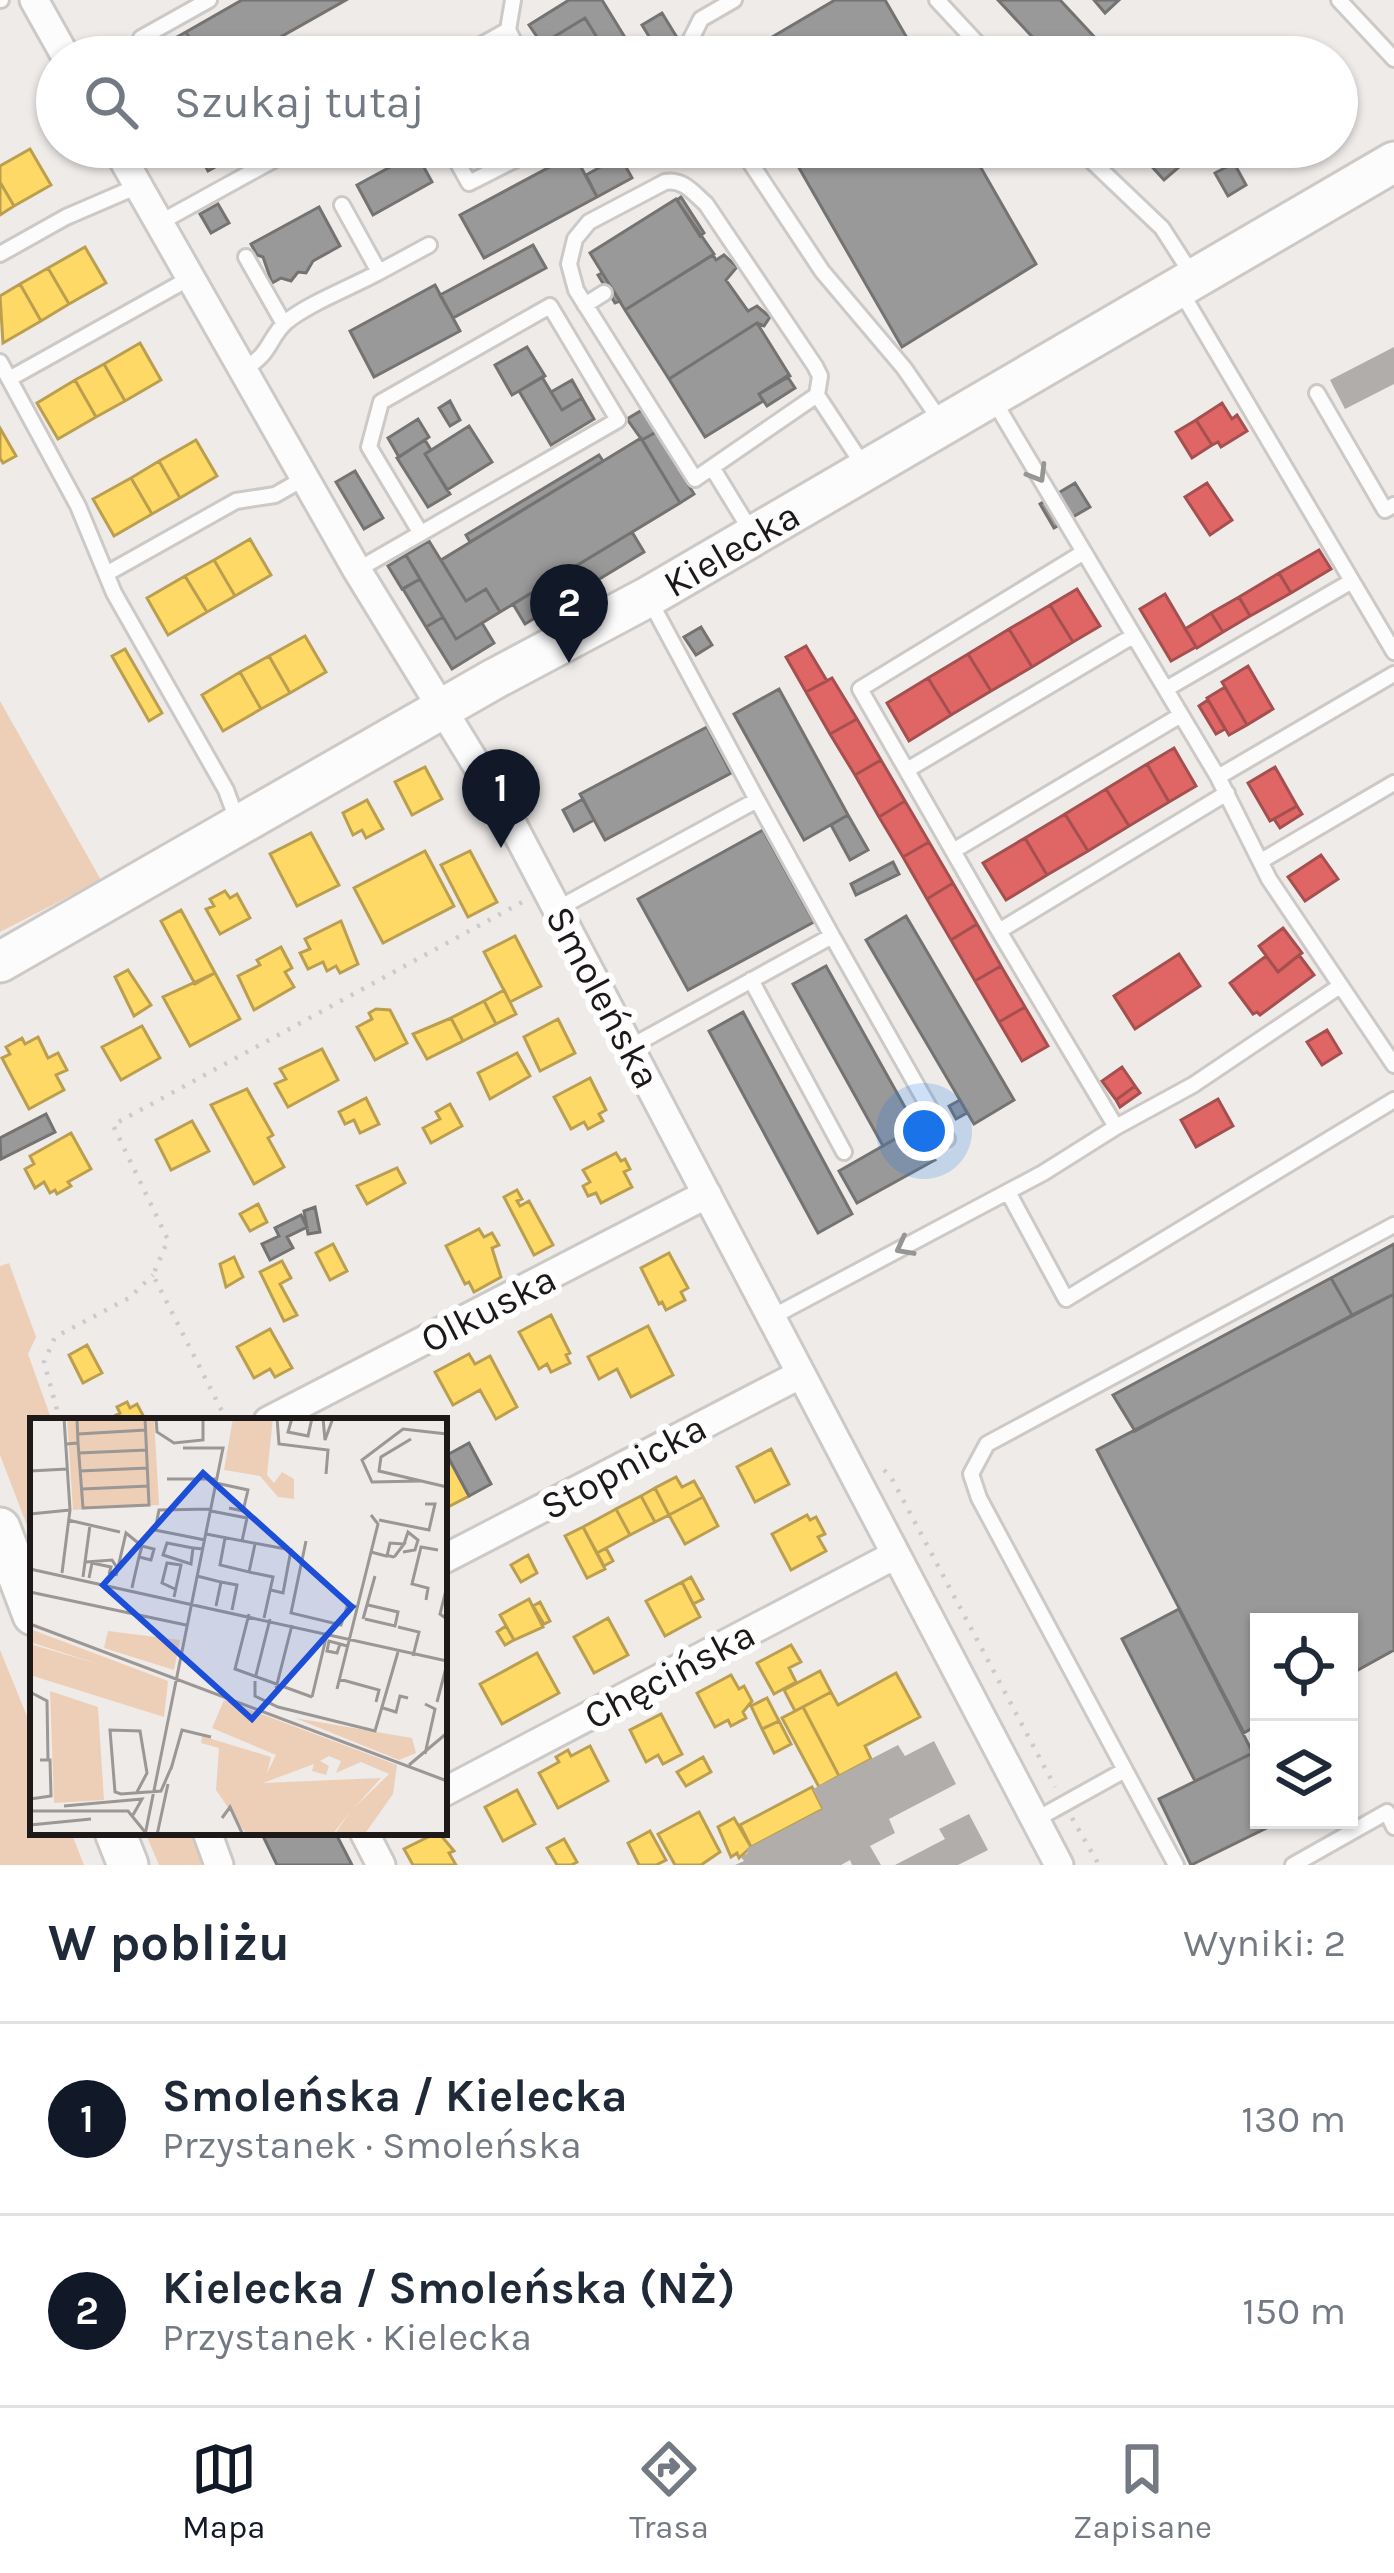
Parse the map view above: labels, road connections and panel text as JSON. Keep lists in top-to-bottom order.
{
  "streets": {
    "street": [
      "Kielecka",
      "Smoleńska",
      "Olkuska",
      "Stopnicka",
      "Chęcińska"
    ]
  },
  "crossings": [
    ["Kielecka", "Smoleńska"],
    ["Smoleńska", "Olkuska"],
    ["Smoleńska", "Stopnicka"],
    ["Smoleńska", "Chęcińska"]
  ],
  "page": {
    "search": "Szukaj tutaj",
    "pins": ["2", "1"],
    "heading": ["W pobliżu", "Wyniki: 2"],
    "list": [
      {
        "mark": "1",
        "name": "Smoleńska / Kielecka",
        "note": "Przystanek · Smoleńska",
        "value": "130 m"
      },
      {
        "mark": "2",
        "name": "Kielecka / Smoleńska (NŻ)",
        "note": "Przystanek · Kielecka",
        "value": "150 m"
      }
    ],
    "nav": ["Mapa", "Trasa", "Zapisane"]
  }
}
